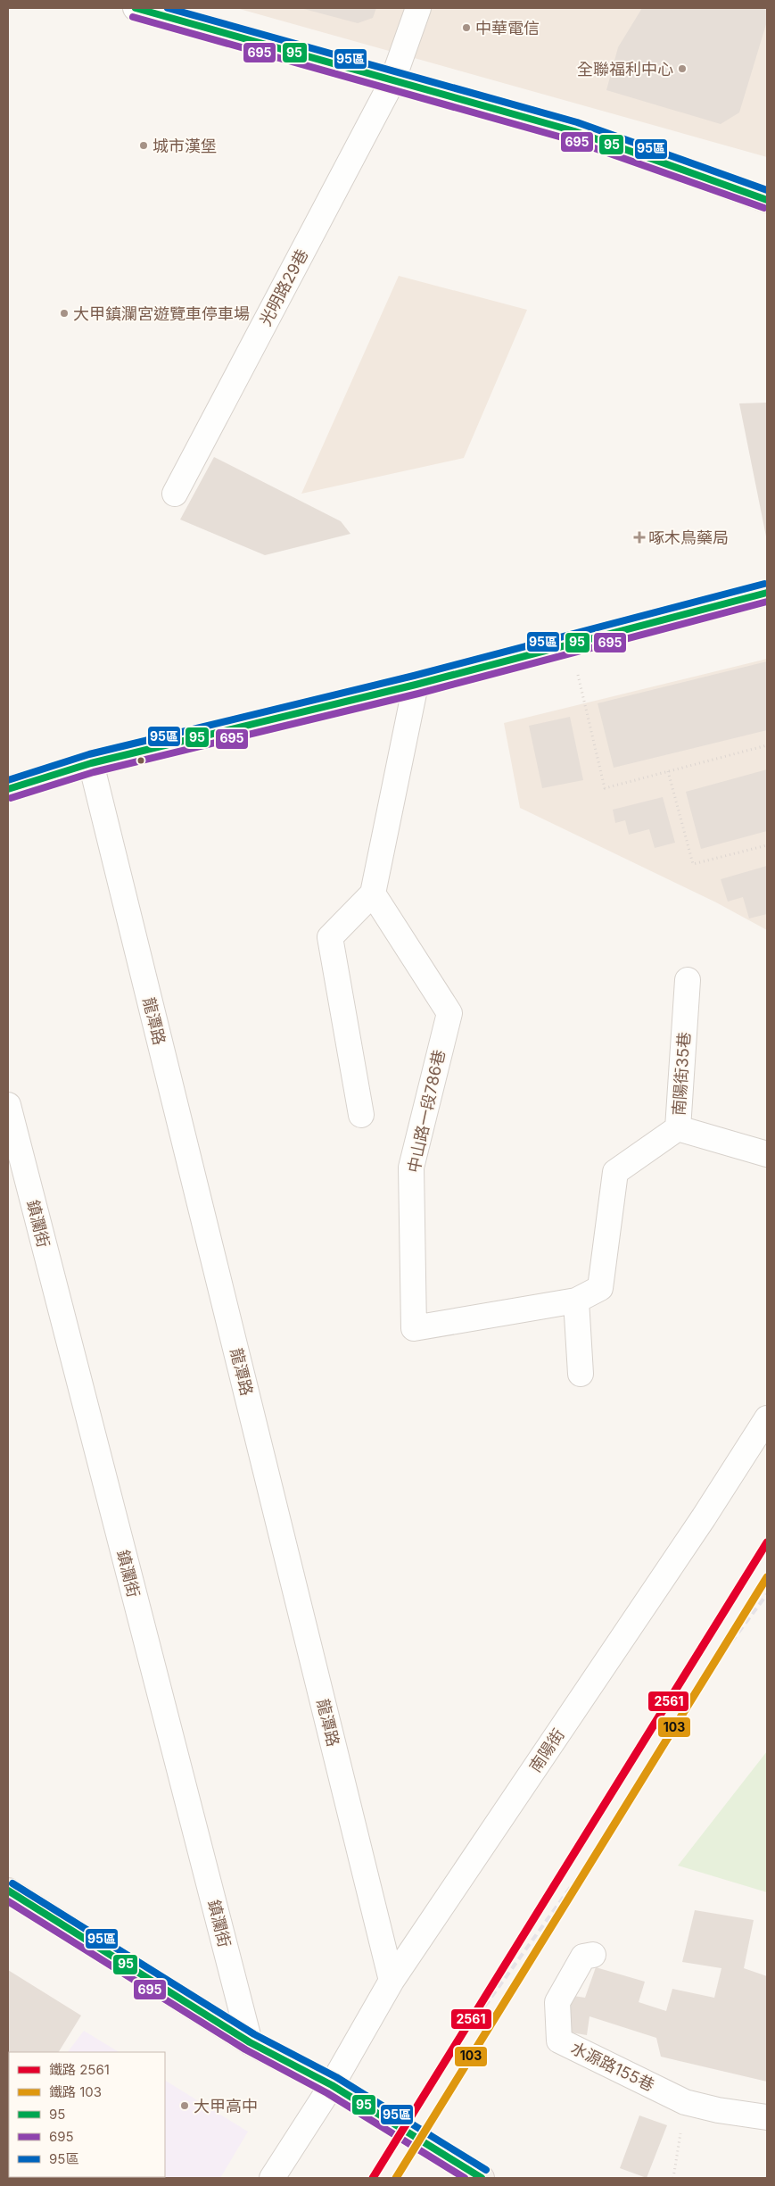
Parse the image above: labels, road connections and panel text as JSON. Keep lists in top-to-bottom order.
{
  "streets": {
    "street": [
      "光明路29巷",
      "龍潭路",
      "南陽街35巷",
      "中山路一段786巷",
      "鎮瀾街",
      "南陽街",
      "水源路155巷"
    ]
  },
  "crossings": [
    ["龍潭路", "南陽街"]
  ],
  "places": {
    "other": [
      "中華電信",
      "全聯福利中心",
      "城市漢堡",
      "大甲鎮瀾宮遊覽車停車場",
      "大甲高中"
    ],
    "health": ["啄木鳥藥局"]
  },
  "lines": [
    "transit line 95",
    "transit line 95區",
    "transit line 695",
    "rail line 2561",
    "rail line 103"
  ],
  "legend": [
    "鐵路 2561",
    "鐵路 103",
    "95",
    "695",
    "95區"
  ]
}
